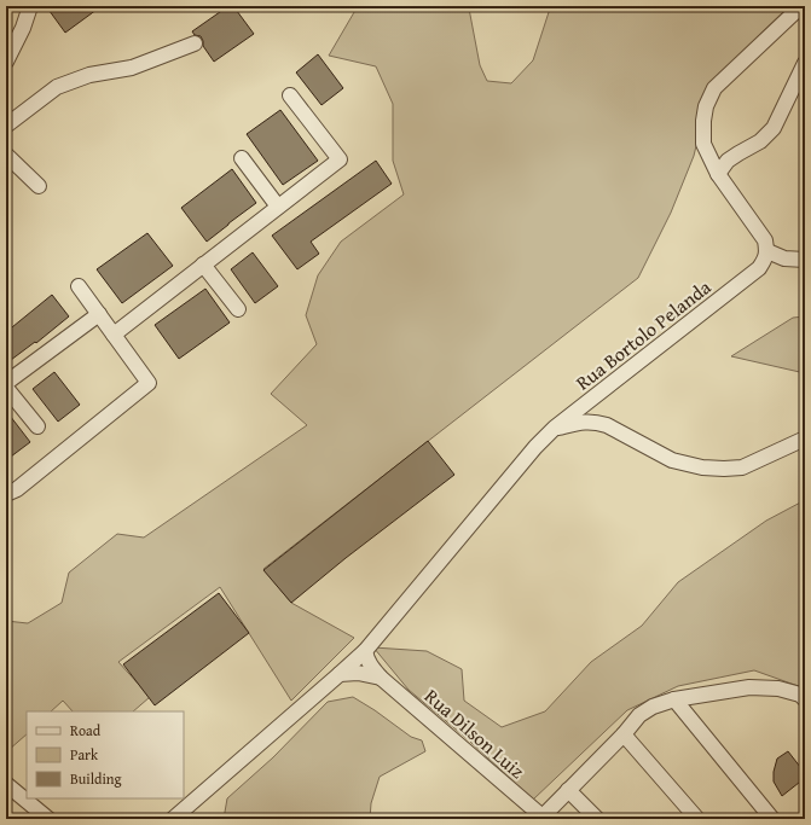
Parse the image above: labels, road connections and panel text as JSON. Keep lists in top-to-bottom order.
{
  "streets": {
    "street": ["Rua Bortolo Pelanda", "Rua Dilson Luiz"]
  },
  "crossings": [
    ["Rua Bortolo Pelanda", "Rua Dilson Luiz"]
  ],
  "legend": ["Road", "Park", "Building"]
}
